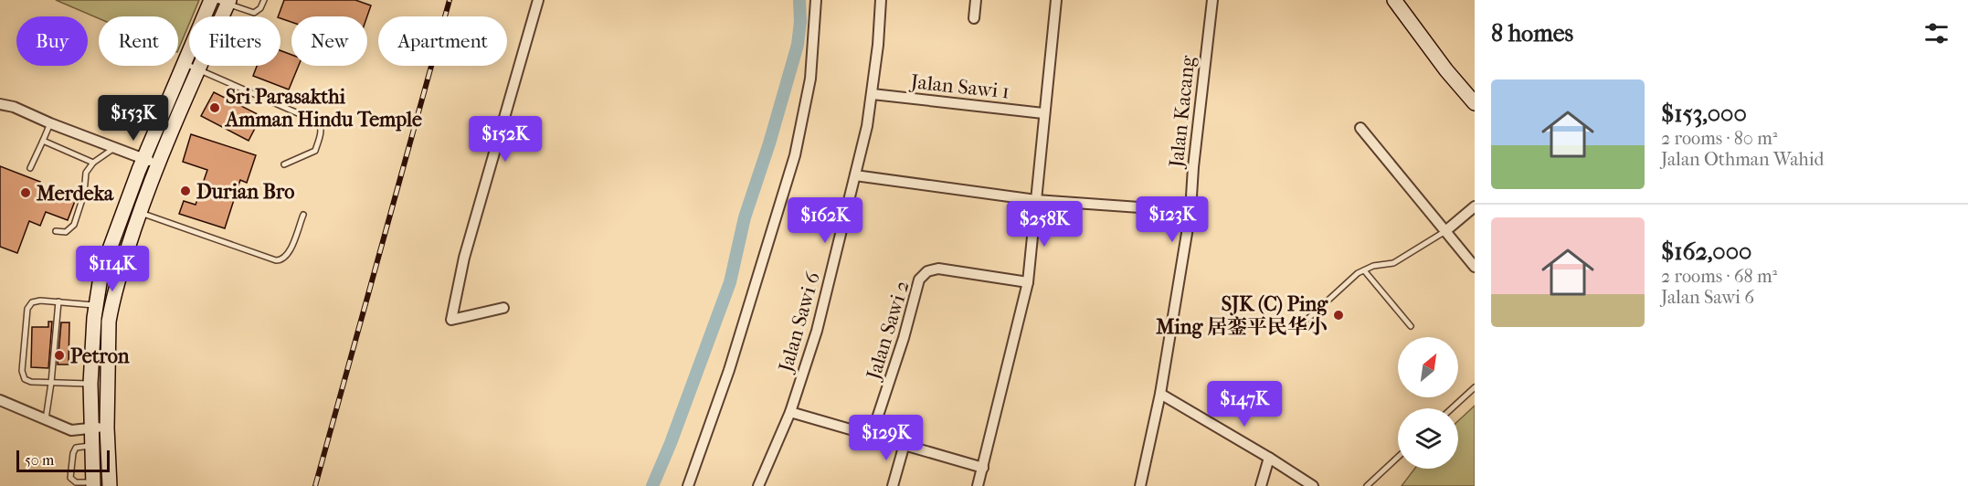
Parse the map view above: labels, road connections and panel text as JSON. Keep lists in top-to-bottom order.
{
  "streets": {
    "street": [
      "Jalan Sawi 1",
      "Jalan Kacang",
      "Jalan Sawi 6",
      "Jalan Sawi 2"
    ]
  },
  "crossings": [
    ["Jalan Sawi 1", "Jalan Sawi 6"]
  ],
  "places": [
    "Sri Parasakthi Amman Hindu Temple",
    "Durian Bro",
    "Merdeka",
    "SJK (C) Ping Ming 居銮平民华小",
    "Petron"
  ],
  "scale_bar": "50 m",
  "north": "top right",
  "page": {
    "heading": "8 homes",
    "chip": [
      "Buy",
      "Rent",
      "Filters",
      "New",
      "Apartment"
    ],
    "list": [
      {
        "name": "$153,000",
        "note": "2 rooms · 80 m² · Jalan Othman Wahid"
      },
      {
        "name": "$162,000",
        "note": "2 rooms · 68 m² · Jalan Sawi 6"
      }
    ],
    "price": [
      "$153K",
      "$152K",
      "$123K",
      "$162K",
      "$258K",
      "$114K",
      "$147K",
      "$129K"
    ],
    "scale": "50 m"
  }
}
